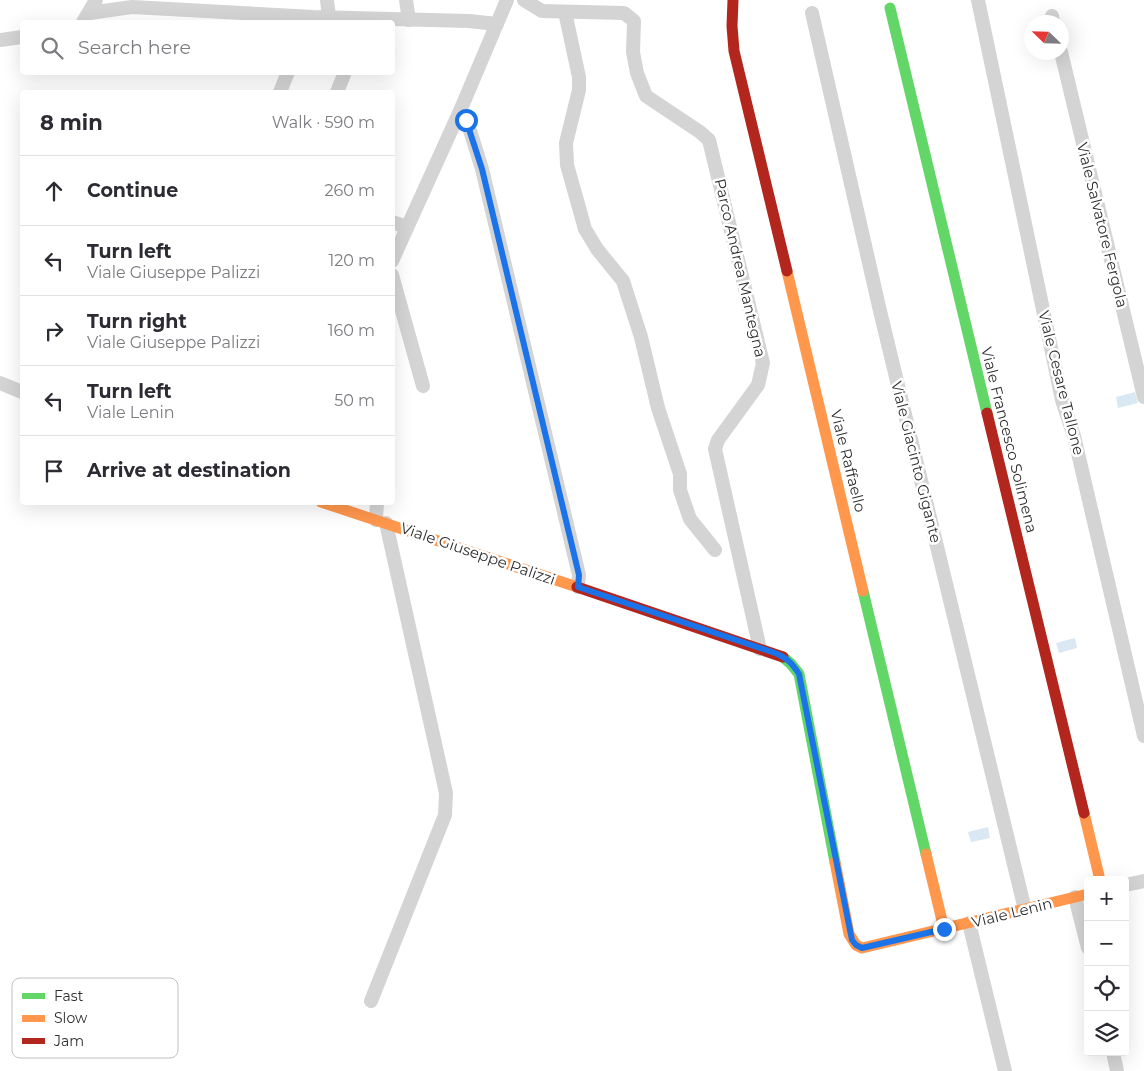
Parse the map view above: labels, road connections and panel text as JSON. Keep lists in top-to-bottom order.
{
  "streets": {
    "street": [
      "Viale Salvatore Fergola",
      "Parco Andrea Mantegna",
      "Viale Cesare Tallone",
      "Viale Francesco Solimena",
      "Viale Raffaello",
      "Viale Giacinto Gigante",
      "Viale Giuseppe Palizzi",
      "Viale Lenin"
    ]
  },
  "crossings": [
    ["Parco Andrea Mantegna", "Viale Giuseppe Palizzi"],
    ["Viale Raffaello", "Viale Lenin"],
    ["Viale Giacinto Gigante", "Viale Lenin"],
    ["Viale Giuseppe Palizzi", "Viale Lenin"]
  ],
  "legend": ["Fast", "Slow", "Jam"],
  "north": "top left",
  "page": {
    "search": "Search here",
    "heading": ["8 min", "Walk · 590 m"],
    "list": [
      ["Continue", "260 m"],
      ["Turn left", "Viale Giuseppe Palizzi", "120 m"],
      ["Turn right", "Viale Giuseppe Palizzi", "160 m"],
      ["Turn left", "Viale Lenin", "50 m"],
      "Arrive at destination"
    ],
    "map_buttons": ["+", "−"]
  }
}
